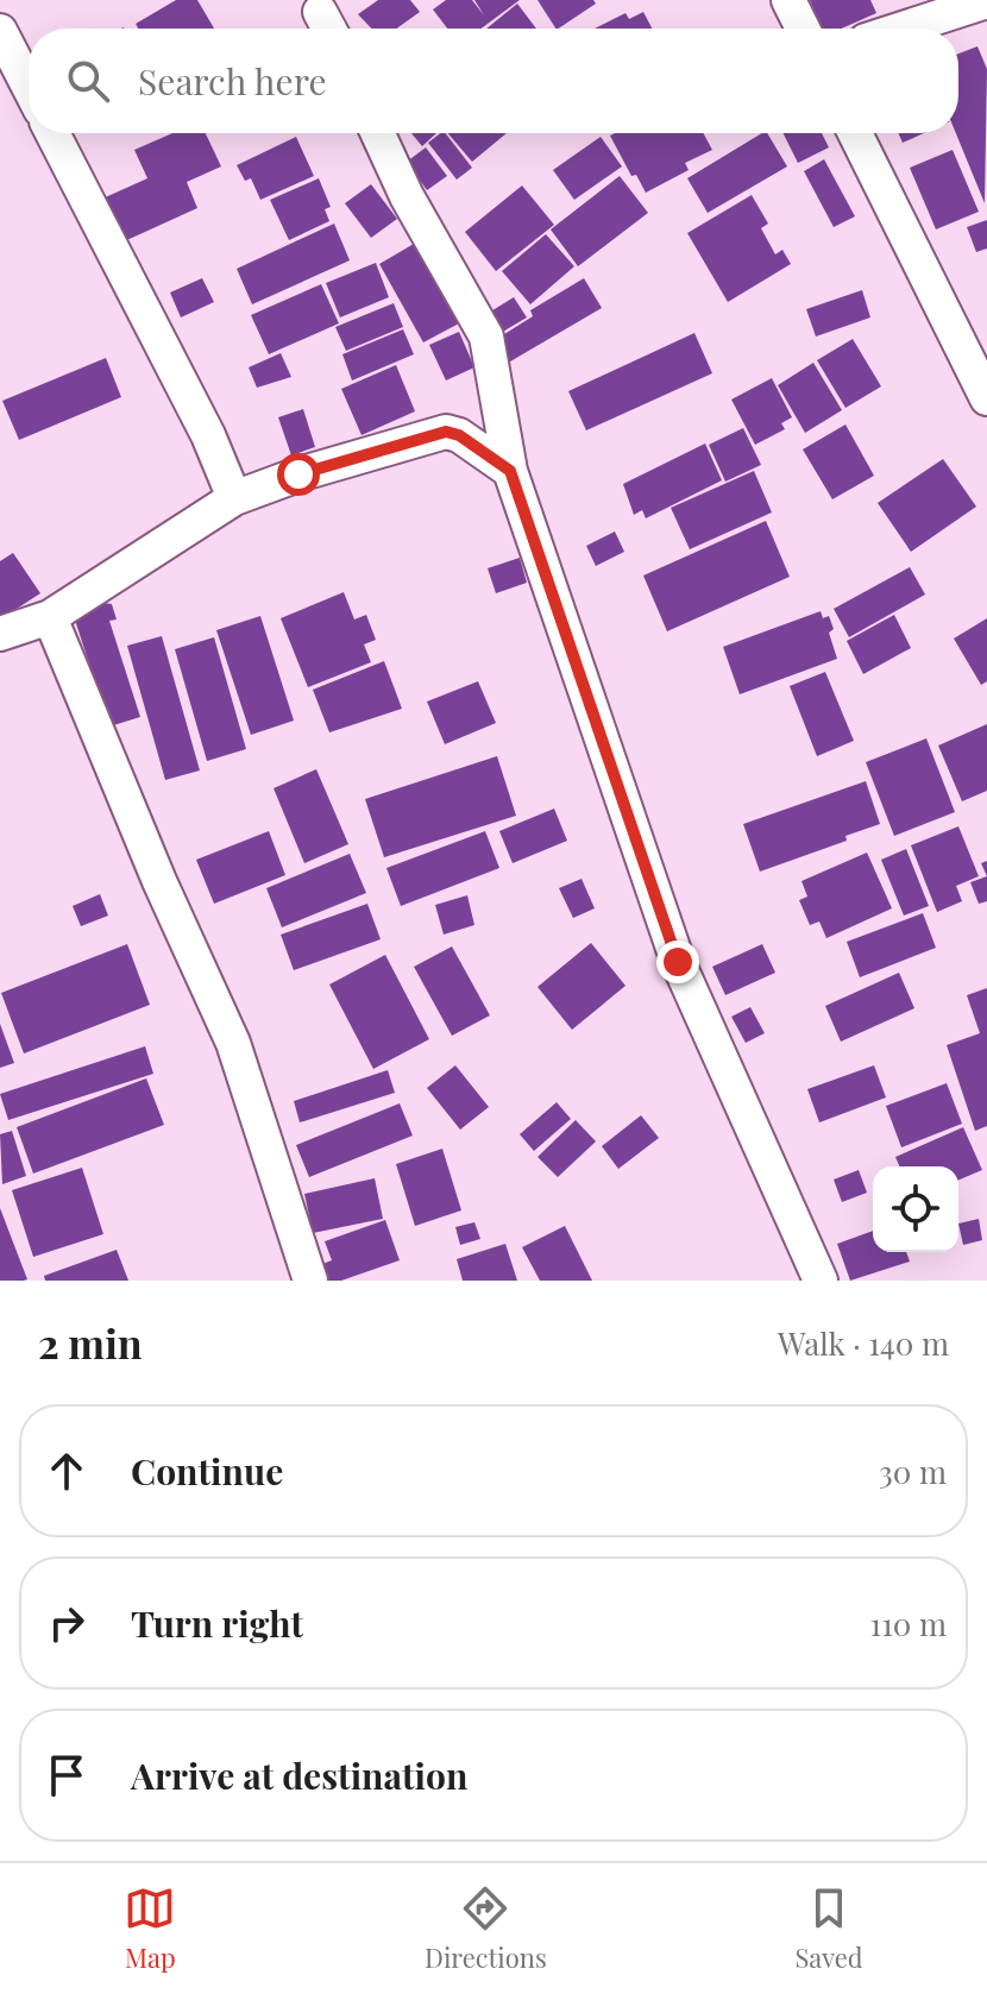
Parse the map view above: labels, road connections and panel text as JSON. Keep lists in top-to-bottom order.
{
  "page": {
    "search": "Search here",
    "heading": ["2 min", "Walk · 140 m"],
    "list": [
      ["Continue", "30 m"],
      ["Turn right", "110 m"],
      "Arrive at destination"
    ],
    "nav": ["Map", "Directions", "Saved"]
  }
}
